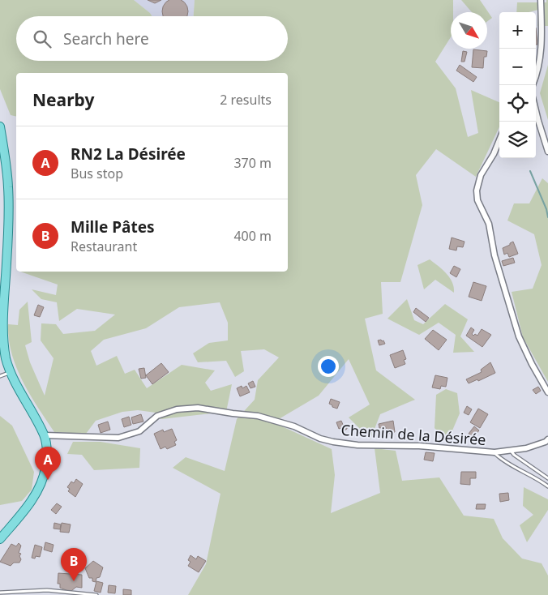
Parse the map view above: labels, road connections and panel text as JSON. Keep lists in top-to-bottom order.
{
  "streets": {
    "street": ["Chemin de la Désirée"]
  },
  "north": "bottom right",
  "page": {
    "map_buttons": ["+", "−"],
    "search": "Search here",
    "heading": ["Nearby", "2 results"],
    "list": [
      {
        "mark": "A",
        "name": "RN2 La Désirée",
        "note": "Bus stop",
        "value": "370 m"
      },
      {
        "mark": "B",
        "name": "Mille Pâtes",
        "note": "Restaurant",
        "value": "400 m"
      }
    ],
    "pins": ["A", "B"]
  }
}
